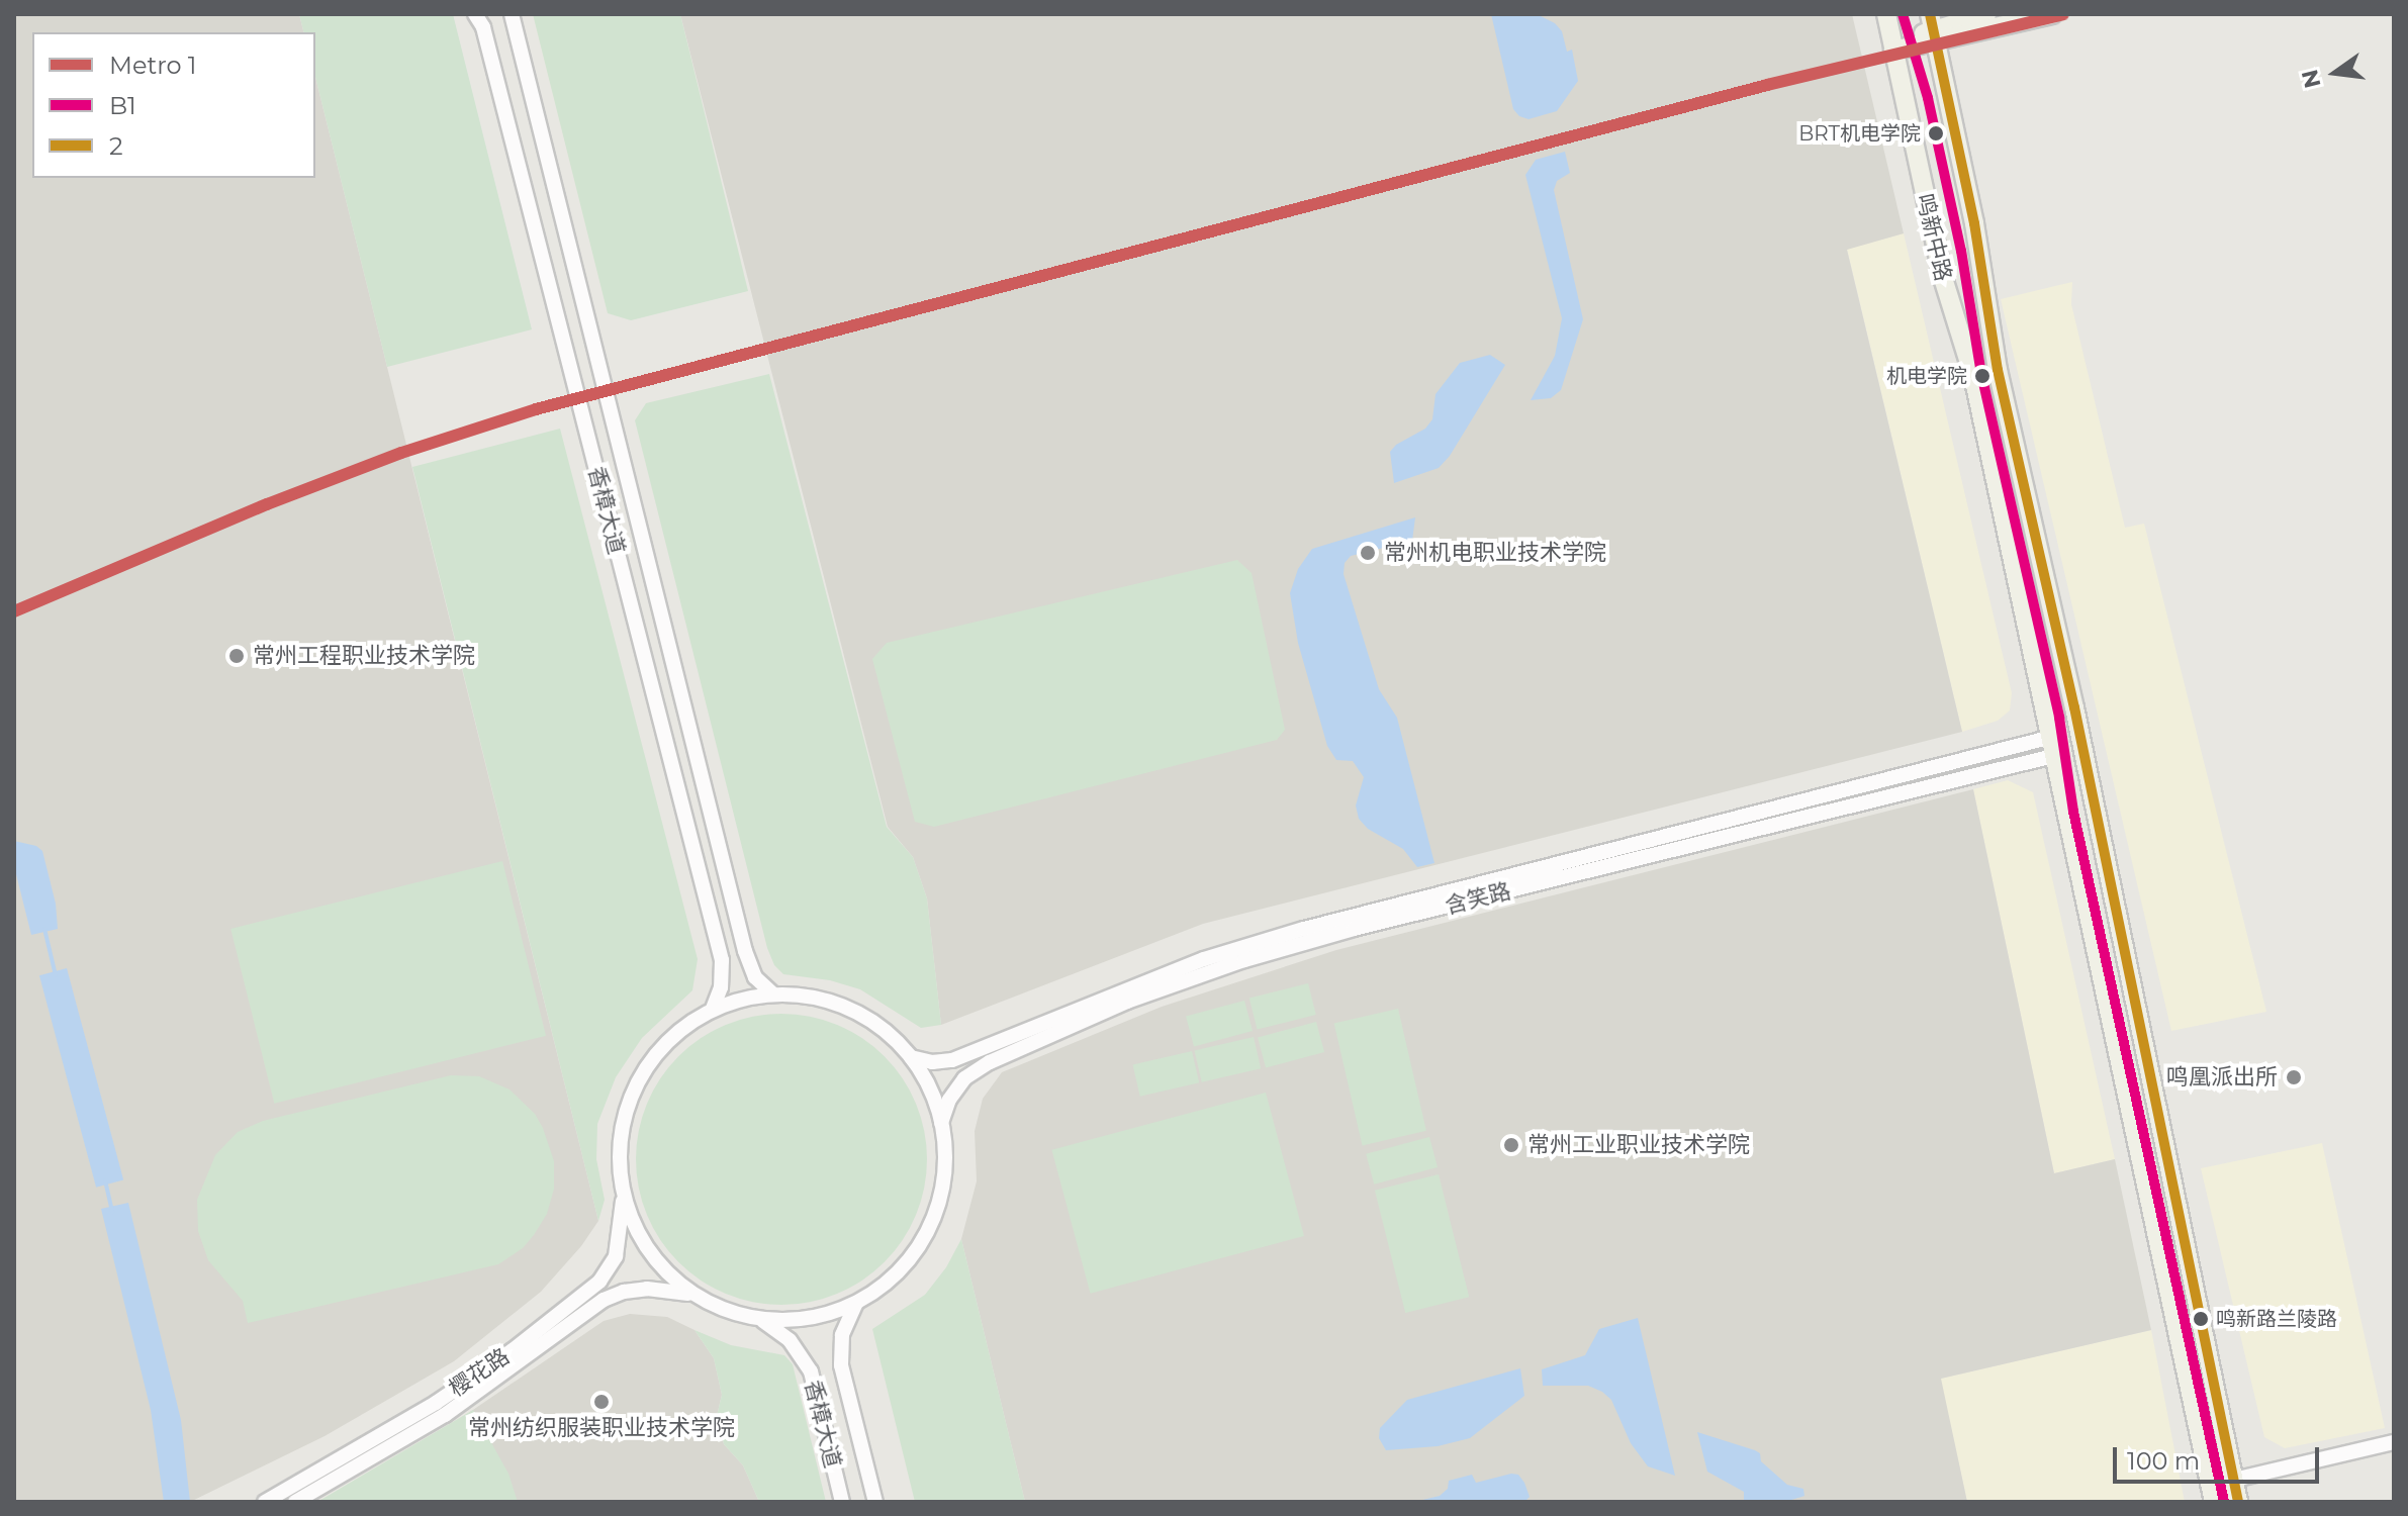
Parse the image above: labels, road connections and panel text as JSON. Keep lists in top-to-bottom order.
{
  "streets": {
    "main road": ["鸣新中路"],
    "street": ["香樟大道", "含笑路", "樱花路"]
  },
  "crossings": [
    ["鸣新中路", "含笑路"]
  ],
  "places": [
    "BRT机电学院",
    "机电学院",
    "常州机电职业技术学院",
    "常州工程职业技术学院",
    "鸣凰派出所",
    "常州工业职业技术学院",
    "鸣新路兰陵路",
    "常州纺织服装职业技术学院"
  ],
  "lines": ["metro line 1", "transit line B1", "transit line 2"],
  "legend": ["Metro 1", "B1", "2"],
  "scale_bar": "100 m",
  "north": "left"
}
